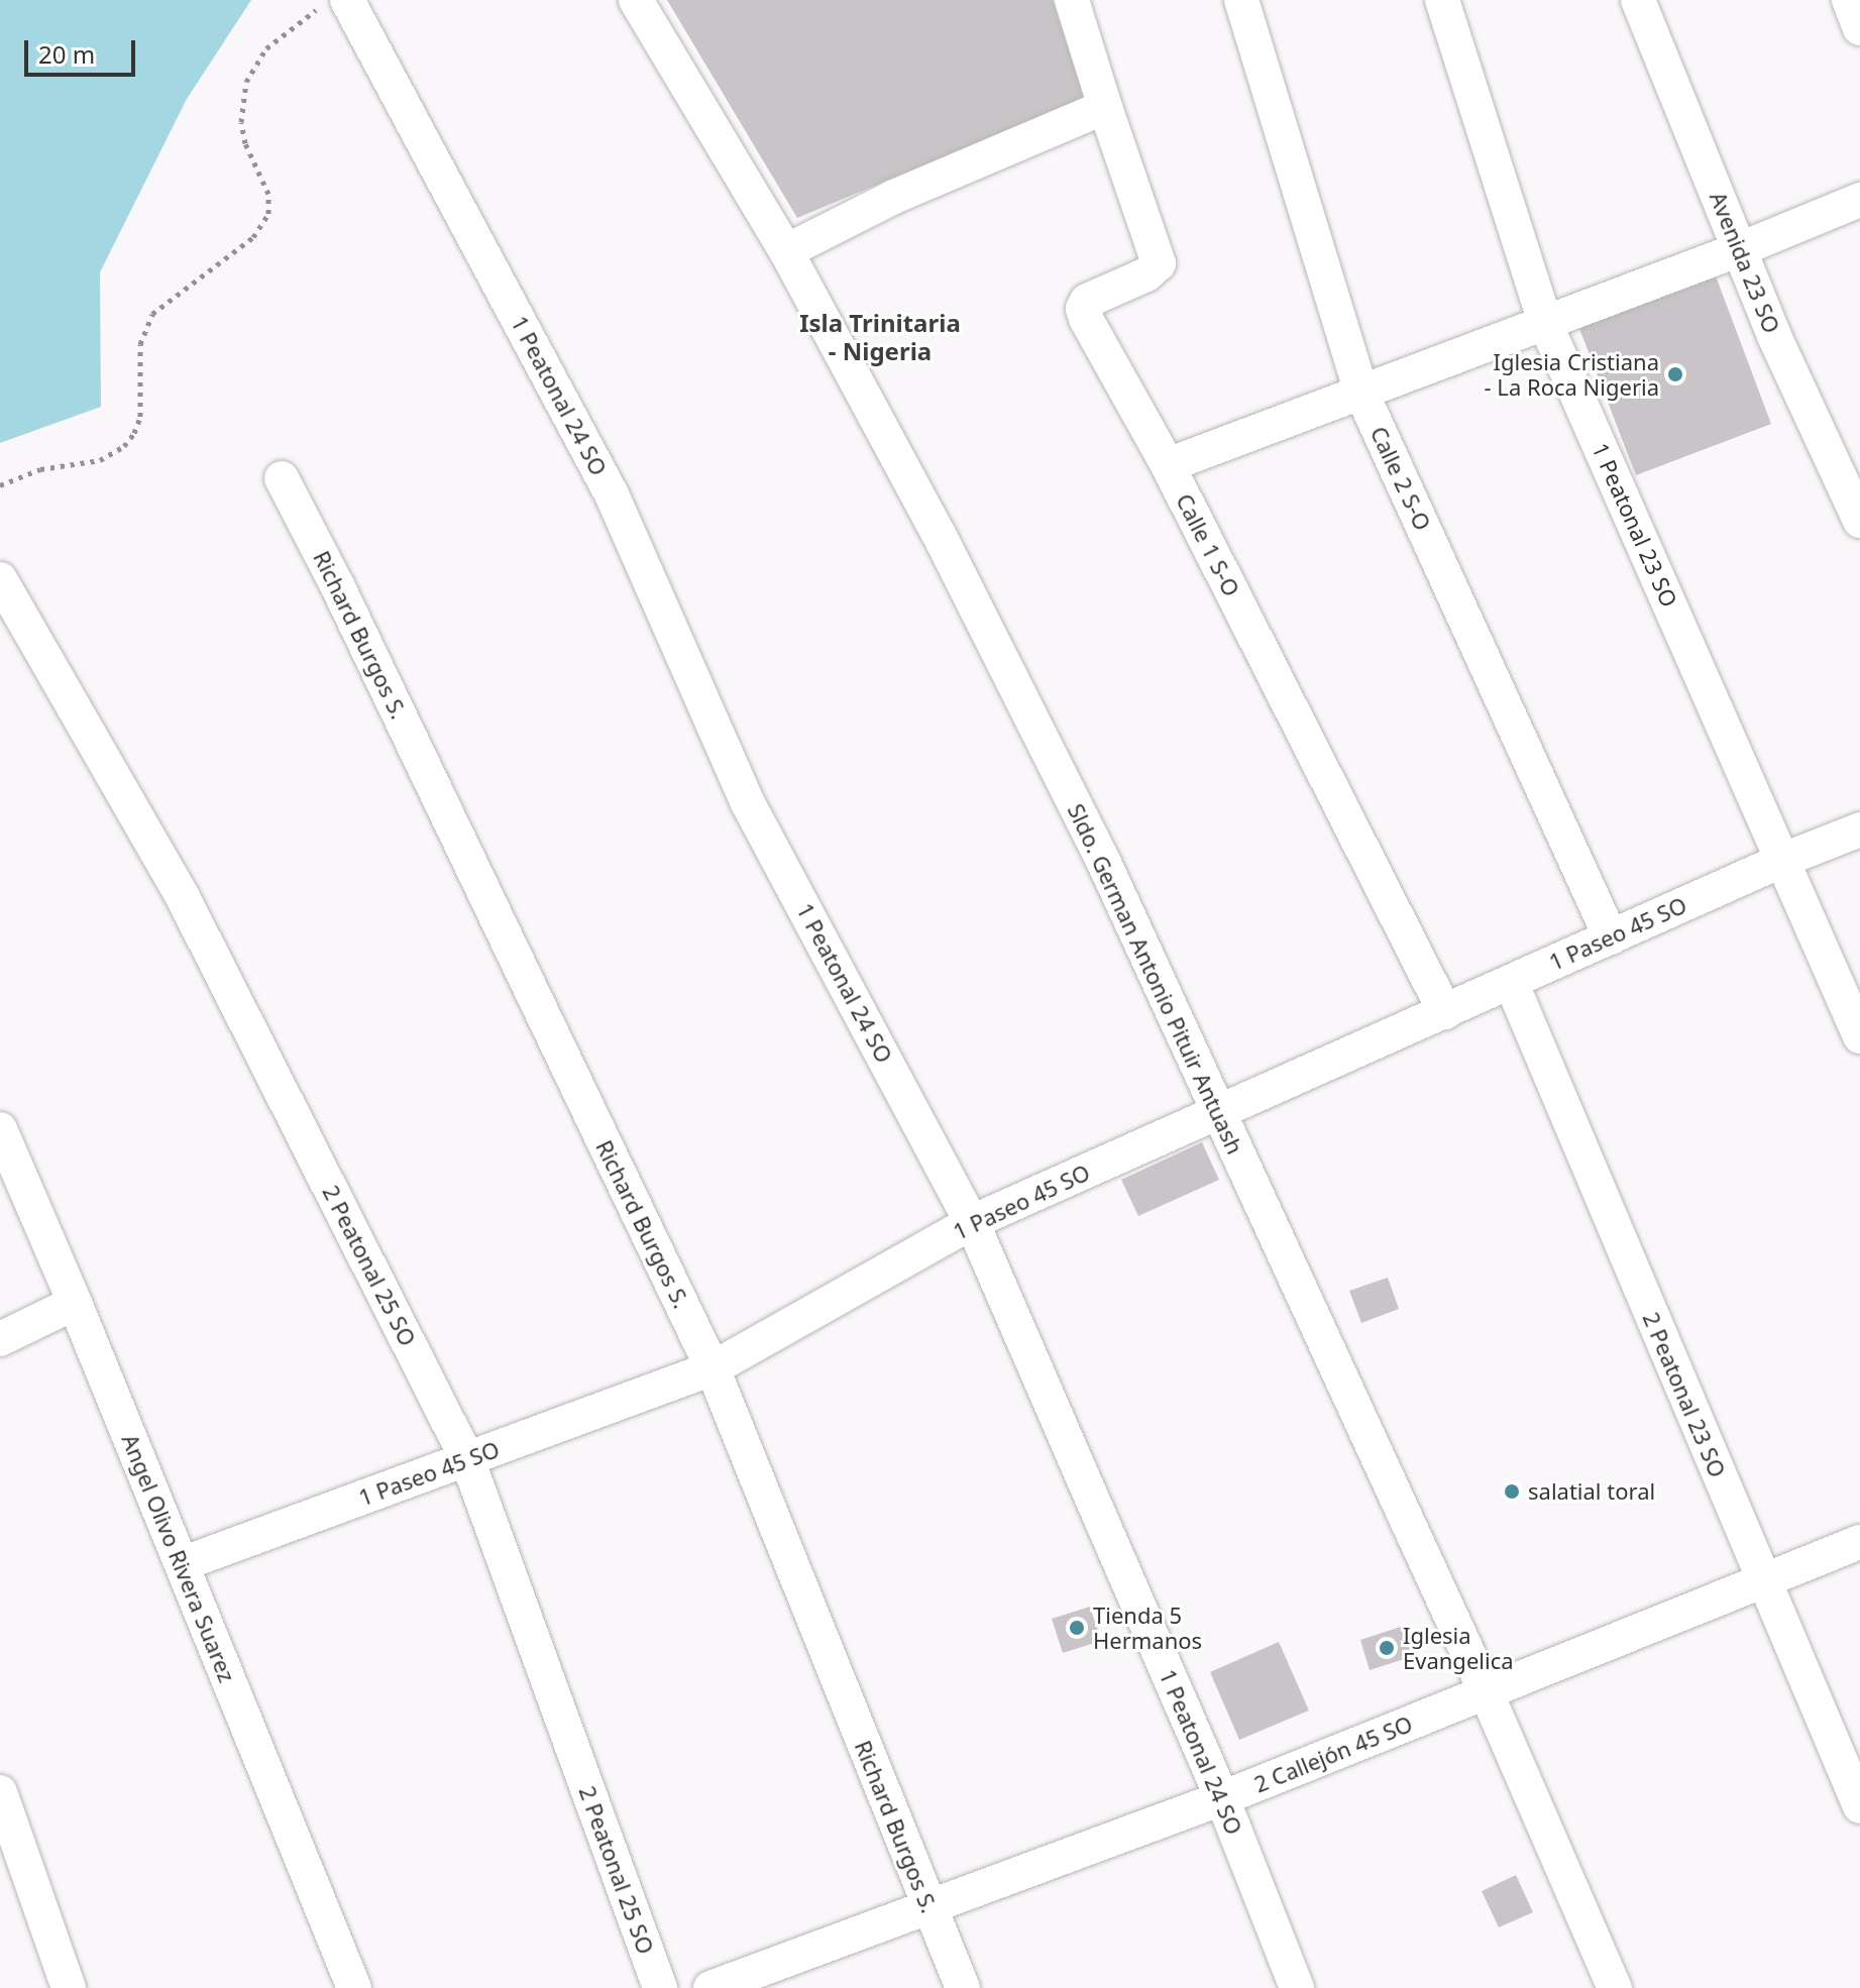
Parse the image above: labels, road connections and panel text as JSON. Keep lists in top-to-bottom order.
{
  "streets": {
    "street": [
      "Avenida 23 SO",
      "1 Peatonal 24 SO",
      "Calle 2 S-O",
      "1 Peatonal 23 SO",
      "Calle 1 S-O",
      "Richard Burgos S.",
      "1 Paseo 45 SO",
      "Sldo. German Antonio Pituir Antuash",
      "2 Peatonal 25 SO",
      "2 Peatonal 23 SO",
      "Angel Olivo Rivera Suarez",
      "2 Callejón 45 SO"
    ]
  },
  "crossings": [
    ["1 Peatonal 24 SO", "1 Paseo 45 SO"],
    ["1 Peatonal 24 SO", "2 Callejón 45 SO"],
    ["Calle 2 S-O", "1 Paseo 45 SO"],
    ["1 Peatonal 23 SO", "1 Paseo 45 SO"],
    ["Calle 1 S-O", "1 Paseo 45 SO"],
    ["Richard Burgos S.", "1 Paseo 45 SO"],
    ["Richard Burgos S.", "2 Callejón 45 SO"],
    ["1 Paseo 45 SO", "Sldo. German Antonio Pituir Antuash"],
    ["1 Paseo 45 SO", "2 Peatonal 25 SO"],
    ["1 Paseo 45 SO", "2 Peatonal 23 SO"],
    ["1 Paseo 45 SO", "Angel Olivo Rivera Suarez"],
    ["Sldo. German Antonio Pituir Antuash", "2 Callejón 45 SO"],
    ["2 Peatonal 23 SO", "2 Callejón 45 SO"]
  ],
  "districts": ["Isla Trinitaria - Nigeria"],
  "places": [
    "Iglesia Cristiana - La Roca Nigeria",
    "salatial toral",
    "Tienda 5 Hermanos",
    "Iglesia Evangelica"
  ],
  "scale_bar": "20 m"
}
